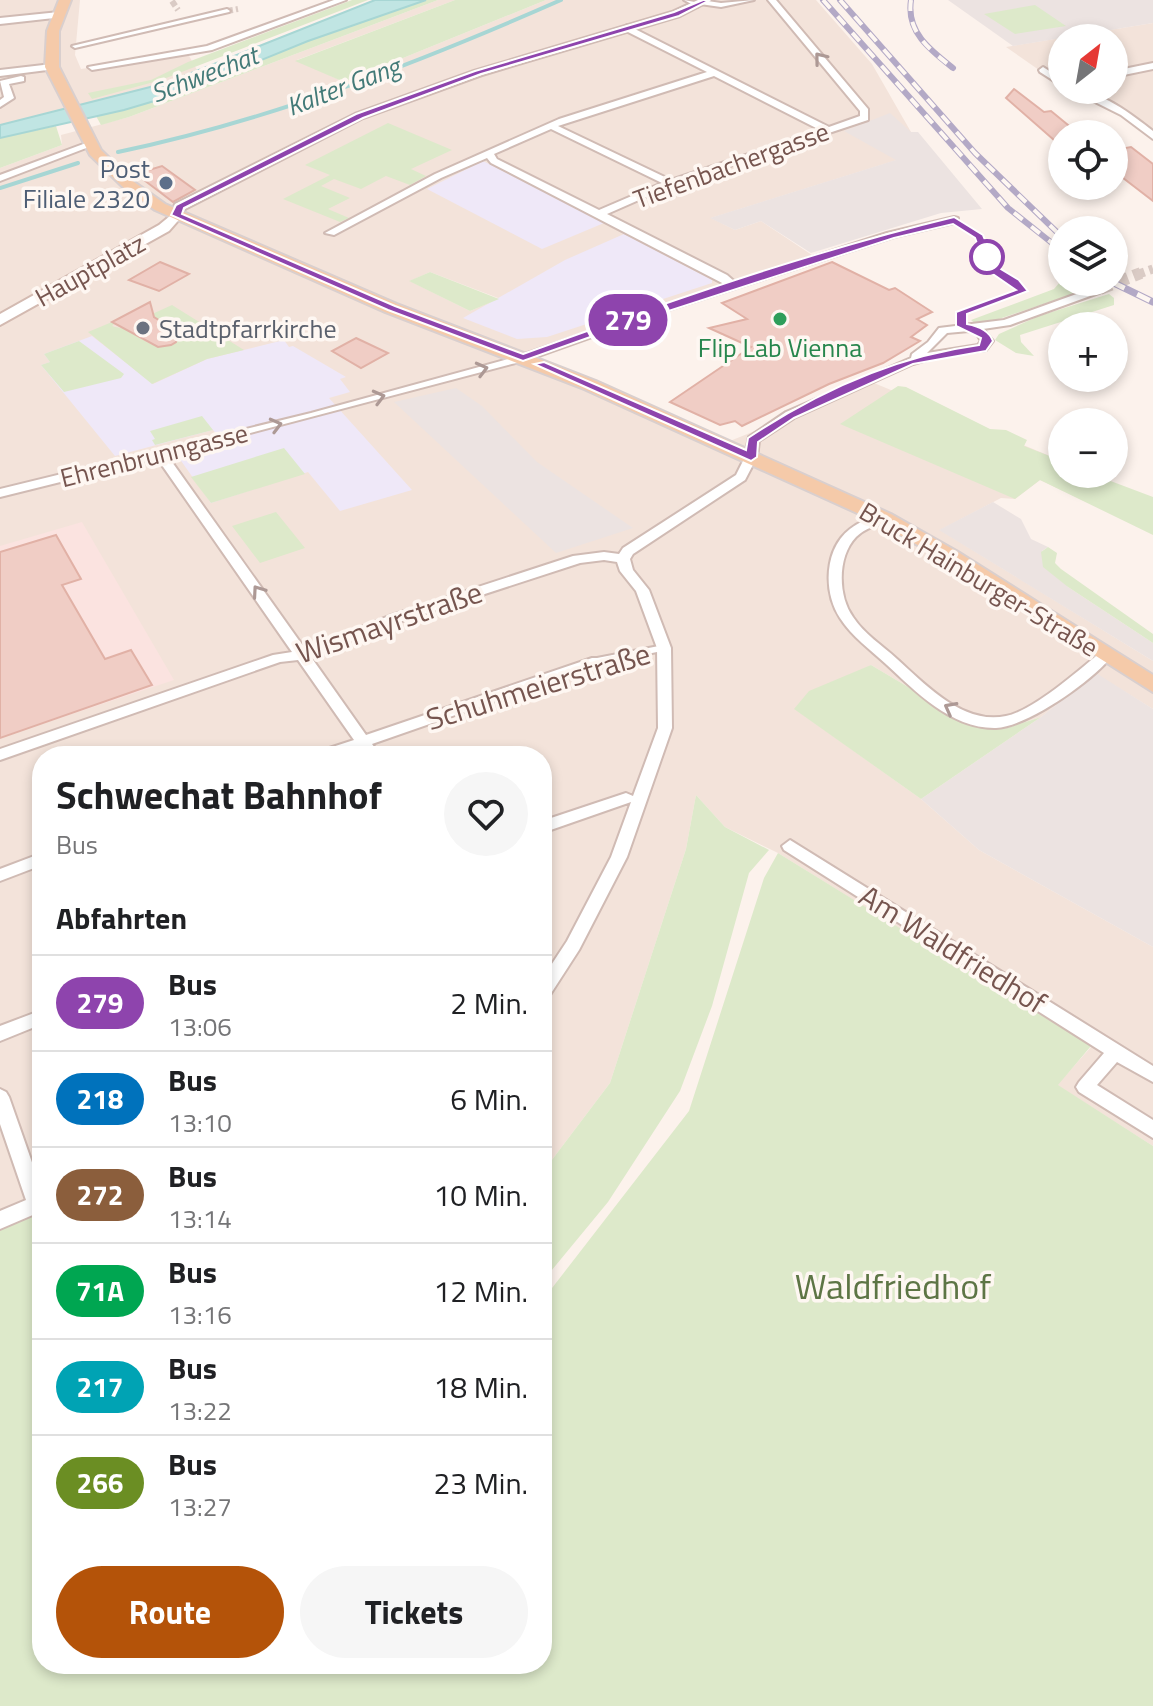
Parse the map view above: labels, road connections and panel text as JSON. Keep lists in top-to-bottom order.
{
  "streets": {
    "main road": ["Hauptplatz", "Bruck Hainburger-Straße"],
    "street": [
      "Tiefenbachergasse",
      "Ehrenbrunngasse",
      "Wismayrstraße",
      "Schuhmeierstraße",
      "Am Waldfriedhof"
    ]
  },
  "crossings": [
    ["Hauptplatz", "Bruck Hainburger-Straße"],
    ["Ehrenbrunngasse", "Bruck Hainburger-Straße"]
  ],
  "one_way": ["Ehrenbrunngasse"],
  "water": ["Schwechat", "Kalter Gang"],
  "parks": ["Waldfriedhof"],
  "places": ["Post Filiale 2320", "Flip Lab Vienna", "Stadtpfarrkirche"],
  "lines": ["bus line 279"],
  "north": "top right",
  "page": {
    "on_map": "279",
    "map_buttons": ["+", "−"],
    "heading": [
      ["Schwechat Bahnhof", "Bus"],
      "Abfahrten"
    ],
    "list": [
      {
        "mark": "279",
        "name": "Bus",
        "note": "13:06",
        "value": "2 Min."
      },
      {
        "mark": "218",
        "name": "Bus",
        "note": "13:10",
        "value": "6 Min."
      },
      {
        "mark": "272",
        "name": "Bus",
        "note": "13:14",
        "value": "10 Min."
      },
      {
        "mark": "71A",
        "name": "Bus",
        "note": "13:16",
        "value": "12 Min."
      },
      {
        "mark": "217",
        "name": "Bus",
        "note": "13:22",
        "value": "18 Min."
      },
      {
        "mark": "266",
        "name": "Bus",
        "note": "13:27",
        "value": "23 Min."
      }
    ],
    "buttons": ["Route", "Tickets"]
  }
}
